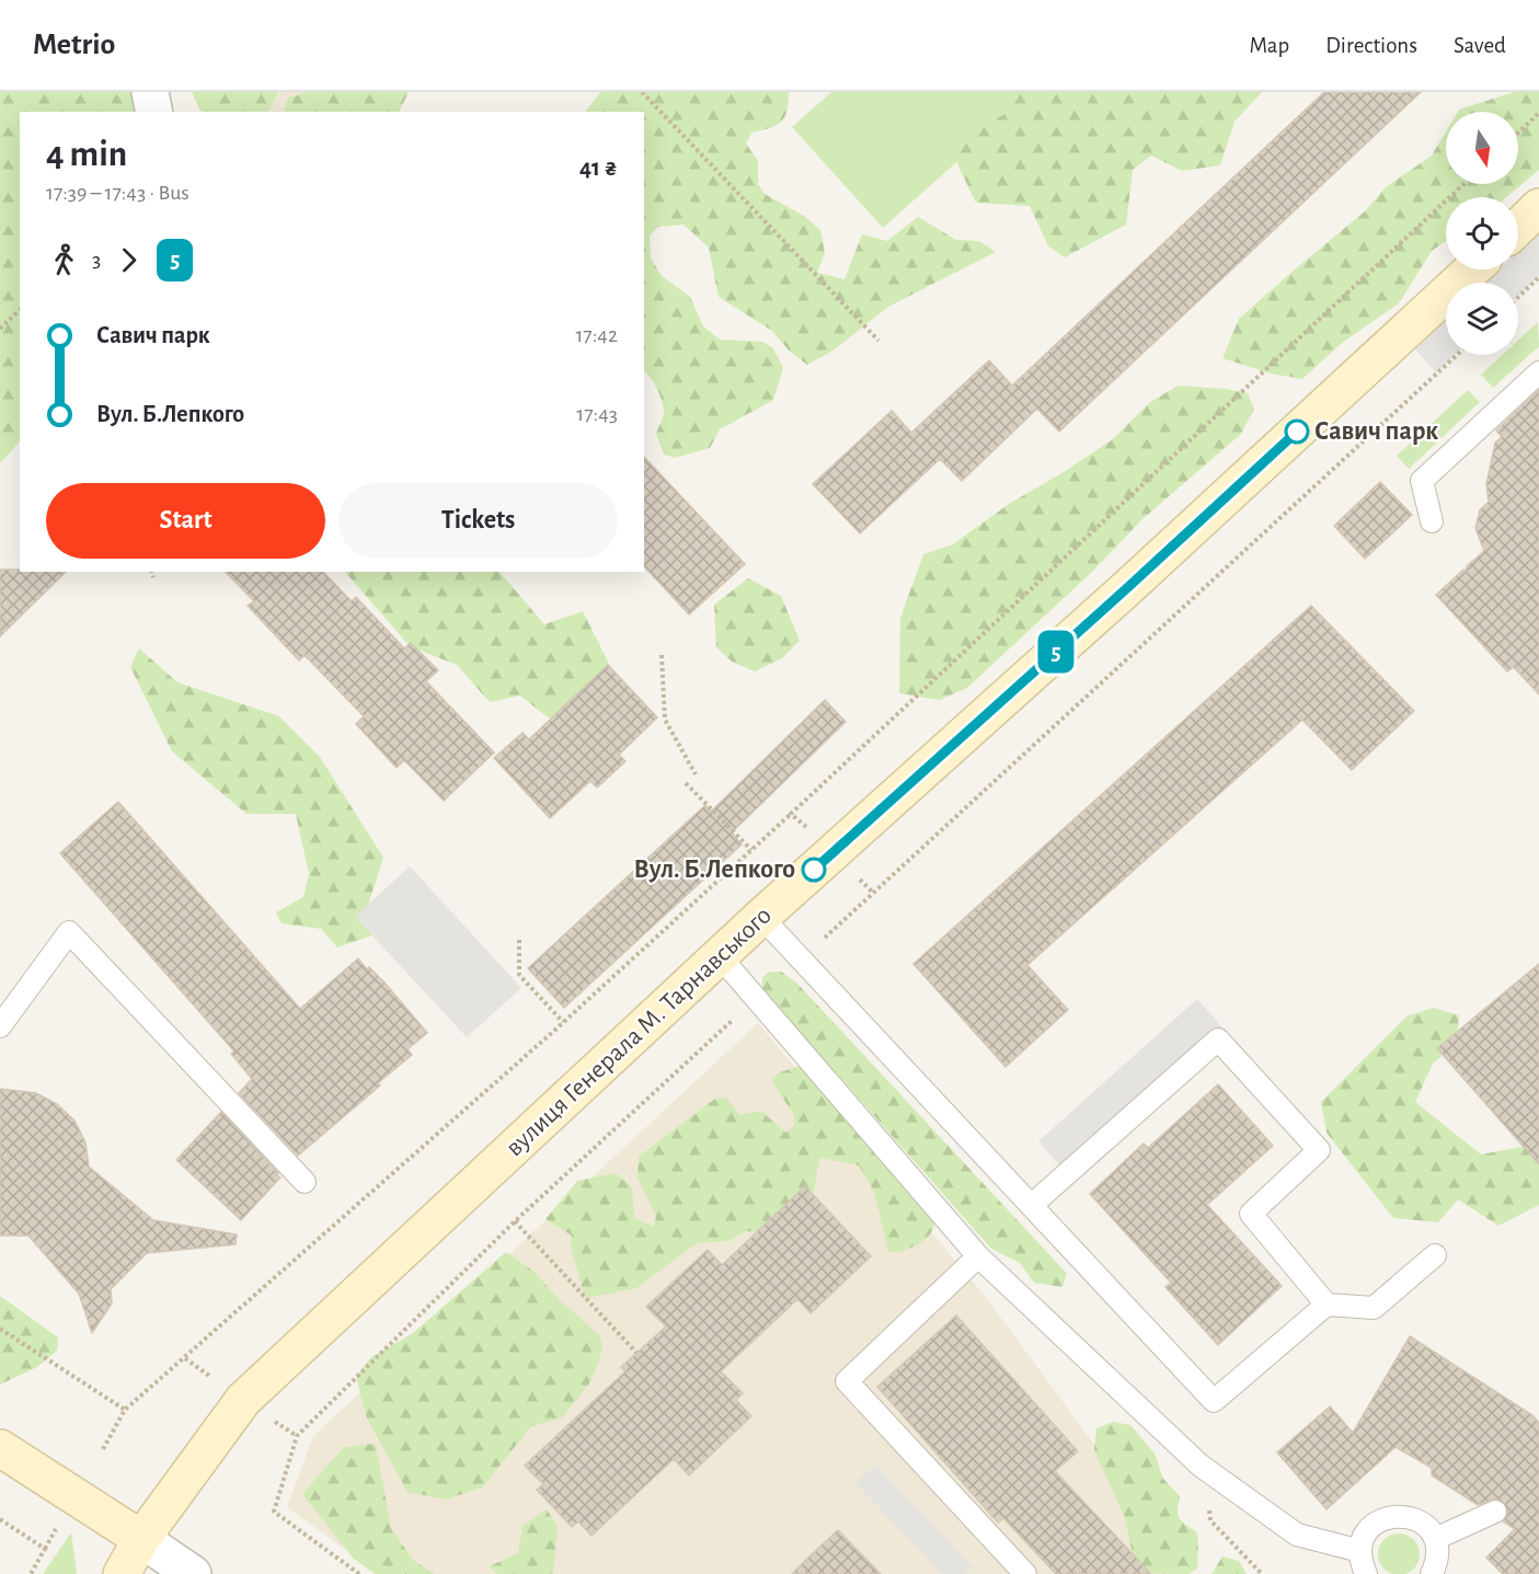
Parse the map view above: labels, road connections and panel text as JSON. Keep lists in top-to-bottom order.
{
  "streets": {
    "main road": ["вулиця Генерала М. Тарнавського"]
  },
  "places": ["Савич парк", "Вул. Б.Лепкого"],
  "lines": ["bus line 5"],
  "north": "bottom",
  "page": {
    "header": "Metrio",
    "nav": ["Map", "Directions", "Saved"],
    "on_map": "5",
    "heading": ["4 min", "17:39 – 17:43 · Bus", "41 ₴"],
    "legs": ["3", "5"],
    "list": [
      {
        "name": "Савич парк",
        "value": "17:42"
      },
      {
        "name": "Вул. Б.Лепкого",
        "value": "17:43"
      }
    ],
    "buttons": ["Start", "Tickets"]
  }
}
